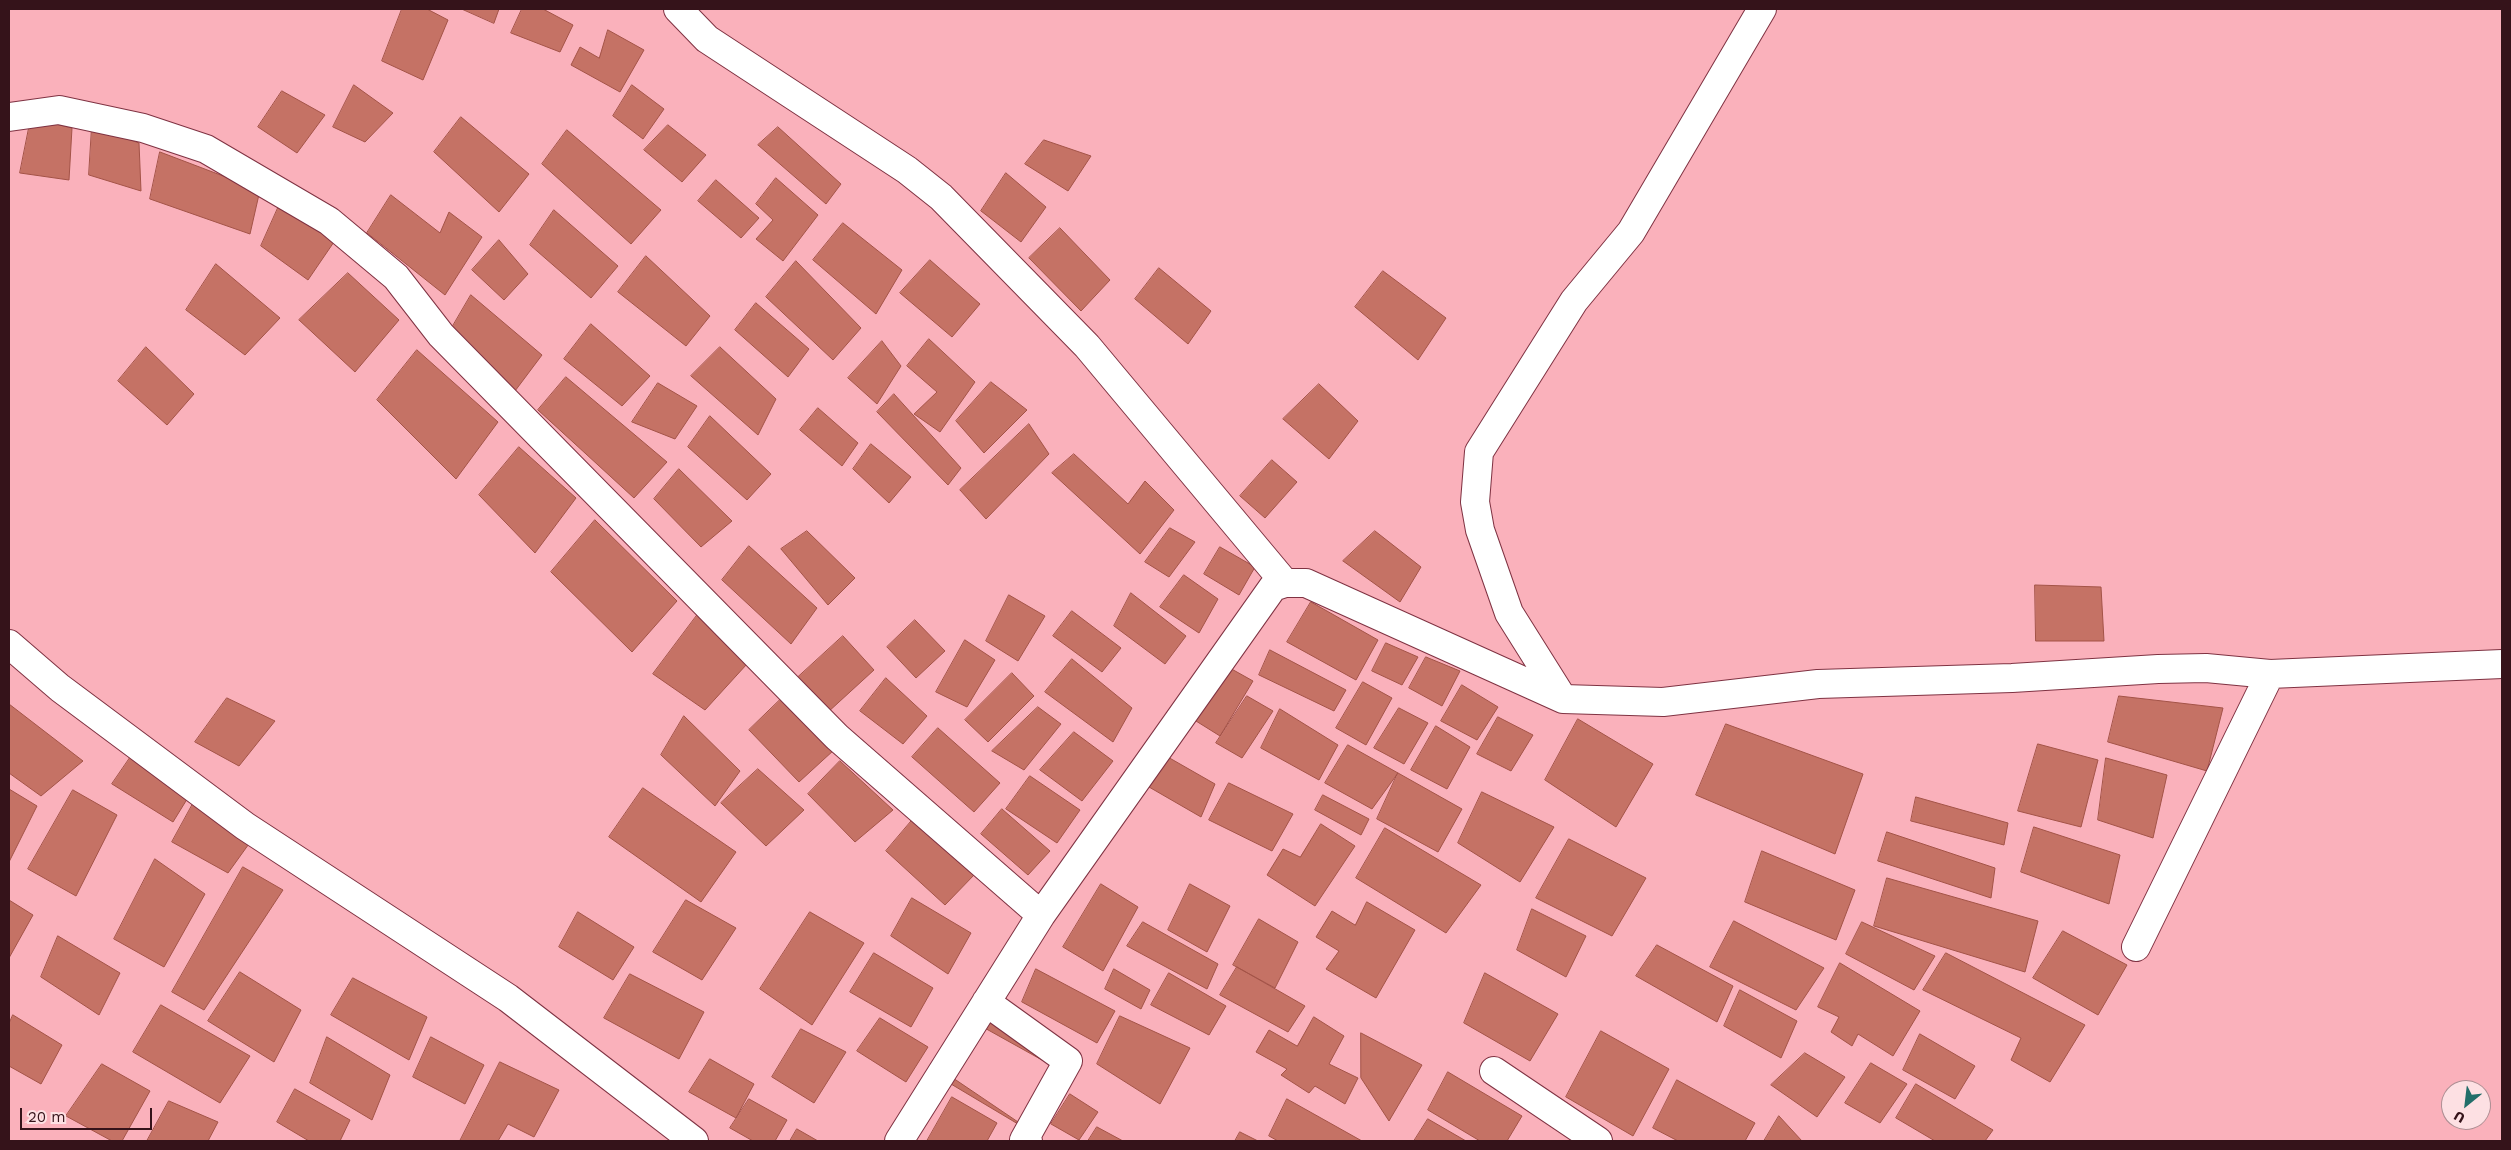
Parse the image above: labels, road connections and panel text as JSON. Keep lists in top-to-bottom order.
{
  "scale_bar": "20 m",
  "north": "bottom left"
}
